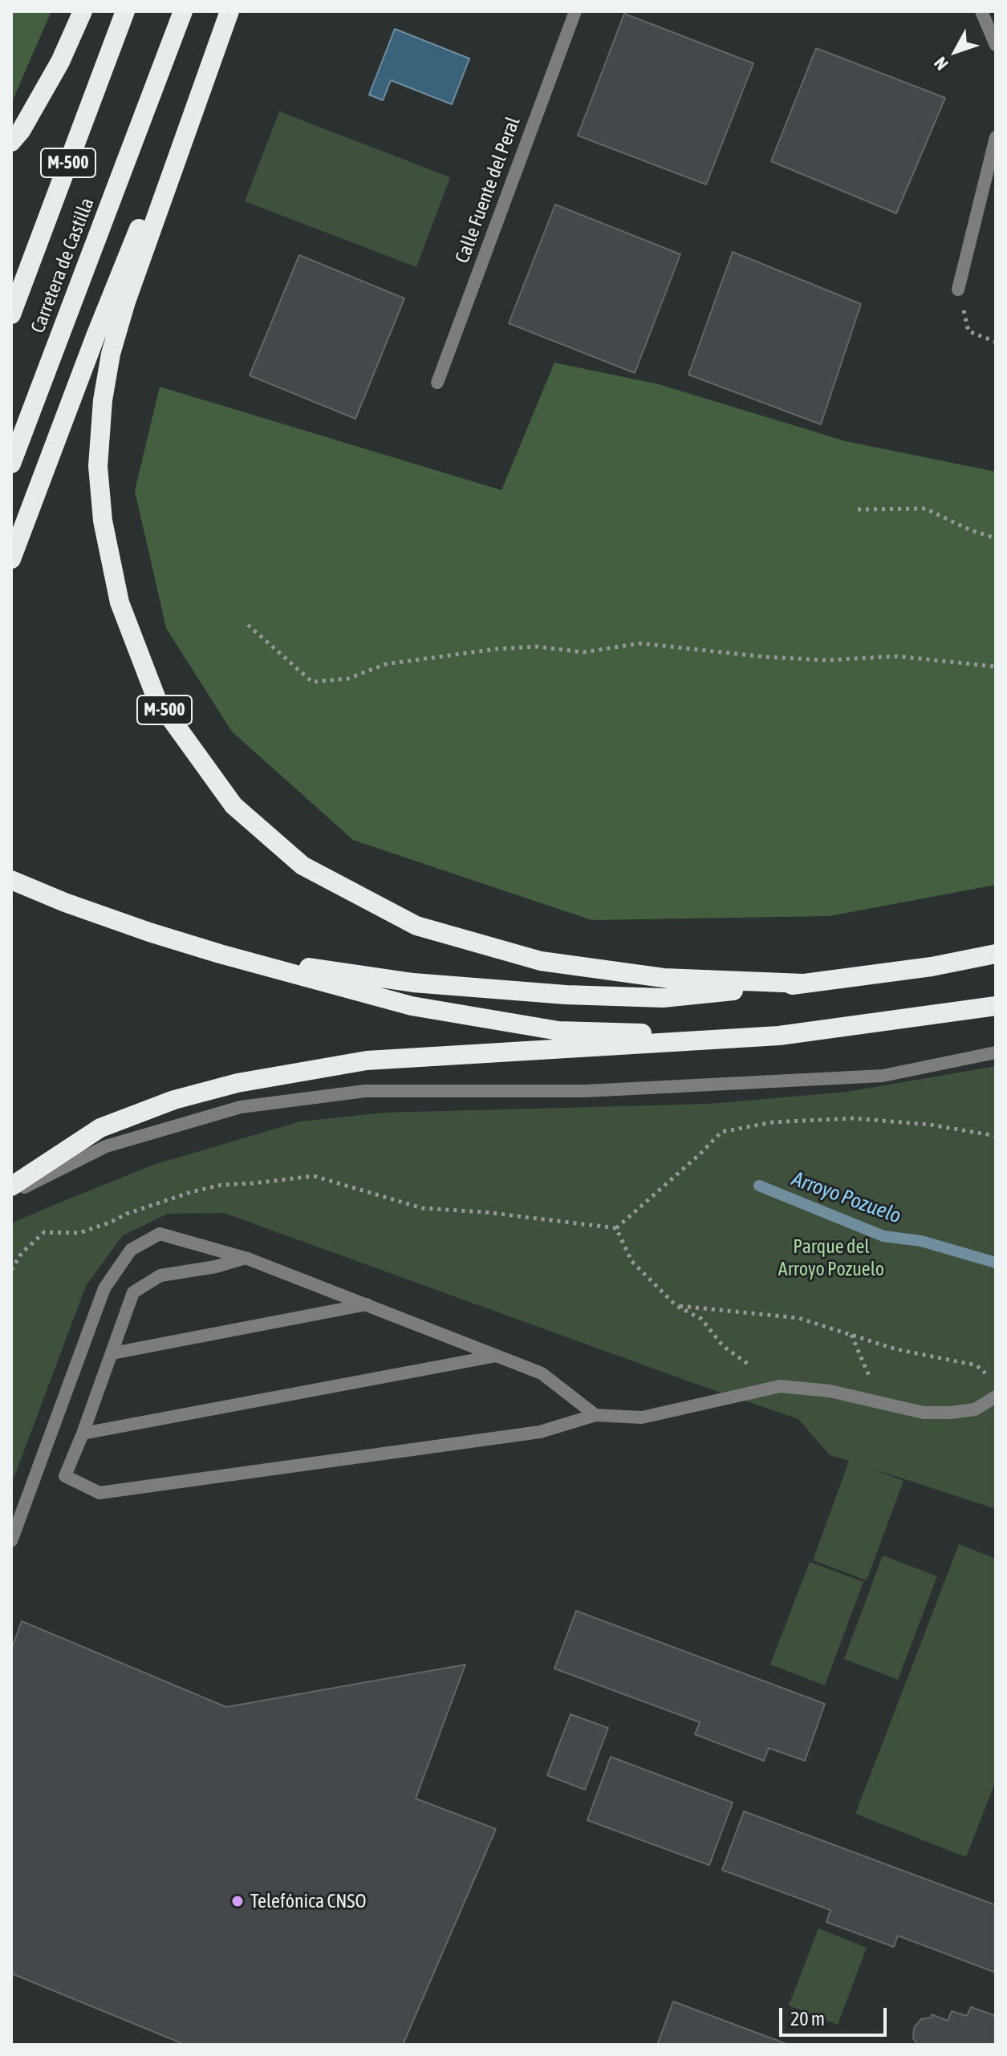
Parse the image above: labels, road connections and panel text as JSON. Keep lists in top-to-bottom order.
{
  "streets": {
    "highway": ["M-500", "Carretera de Castilla"],
    "street": ["Calle Fuente del Peral"]
  },
  "water": ["Arroyo Pozuelo"],
  "parks": ["Parque del Arroyo Pozuelo"],
  "places": ["Telefónica CNSO"],
  "scale_bar": "20 m",
  "north": "bottom left"
}
